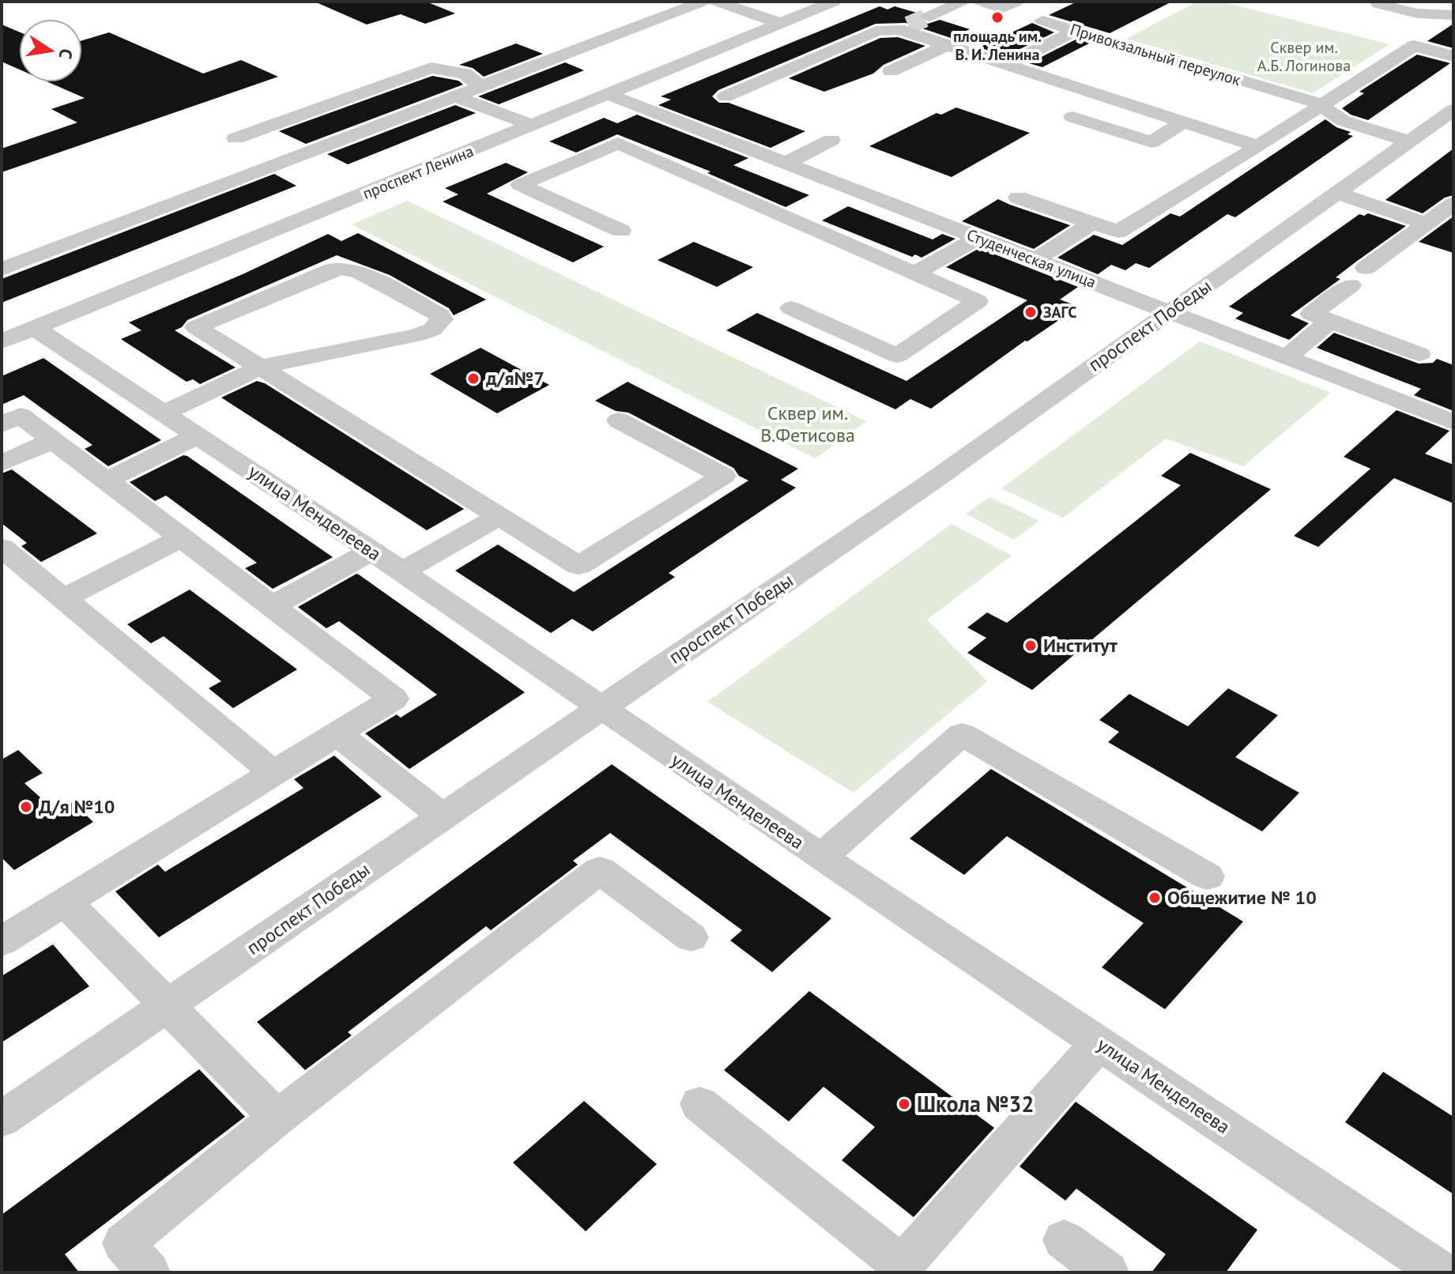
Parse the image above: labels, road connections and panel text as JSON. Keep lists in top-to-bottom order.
{
  "streets": {
    "street": [
      "Привокзальный переулок",
      "проспект Ленина",
      "Студенческая улица",
      "проспект Победы",
      "улица Менделеева"
    ]
  },
  "crossings": [
    ["Привокзальный переулок", "проспект Победы"],
    ["проспект Ленина", "Студенческая улица"],
    ["проспект Ленина", "улица Менделеева"],
    ["Студенческая улица", "проспект Победы"],
    ["проспект Победы", "улица Менделеева"]
  ],
  "parks": ["Сквер им. А.Б. Логинова", "Сквер им. В.Фетисова"],
  "places": [
    "площадь им. В. И. Ленина",
    "ЗАГС",
    "д/я№7",
    "Институт",
    "Д/я №10",
    "Общежитие № 10",
    "Школа №32"
  ],
  "north": "right"
}
